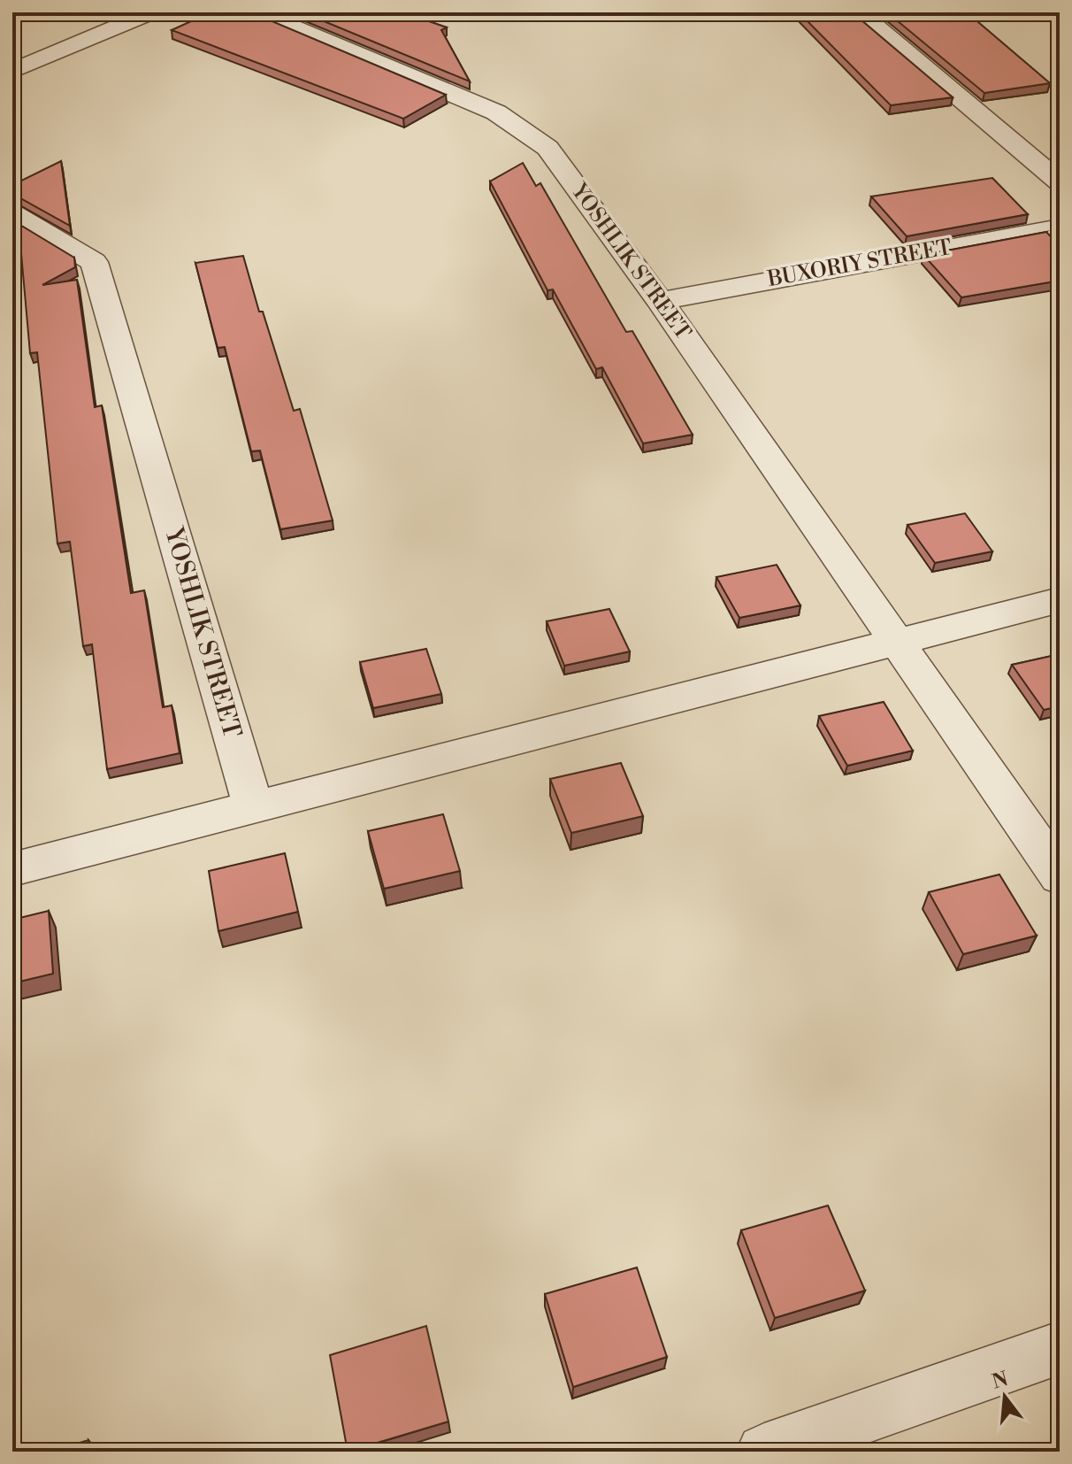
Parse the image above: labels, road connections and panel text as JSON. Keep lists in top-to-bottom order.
{
  "streets": {
    "street": ["YOSHLIK STREET", "BUXORIY STREET"]
  },
  "crossings": [
    ["YOSHLIK STREET", "BUXORIY STREET"]
  ],
  "north": "top"
}
